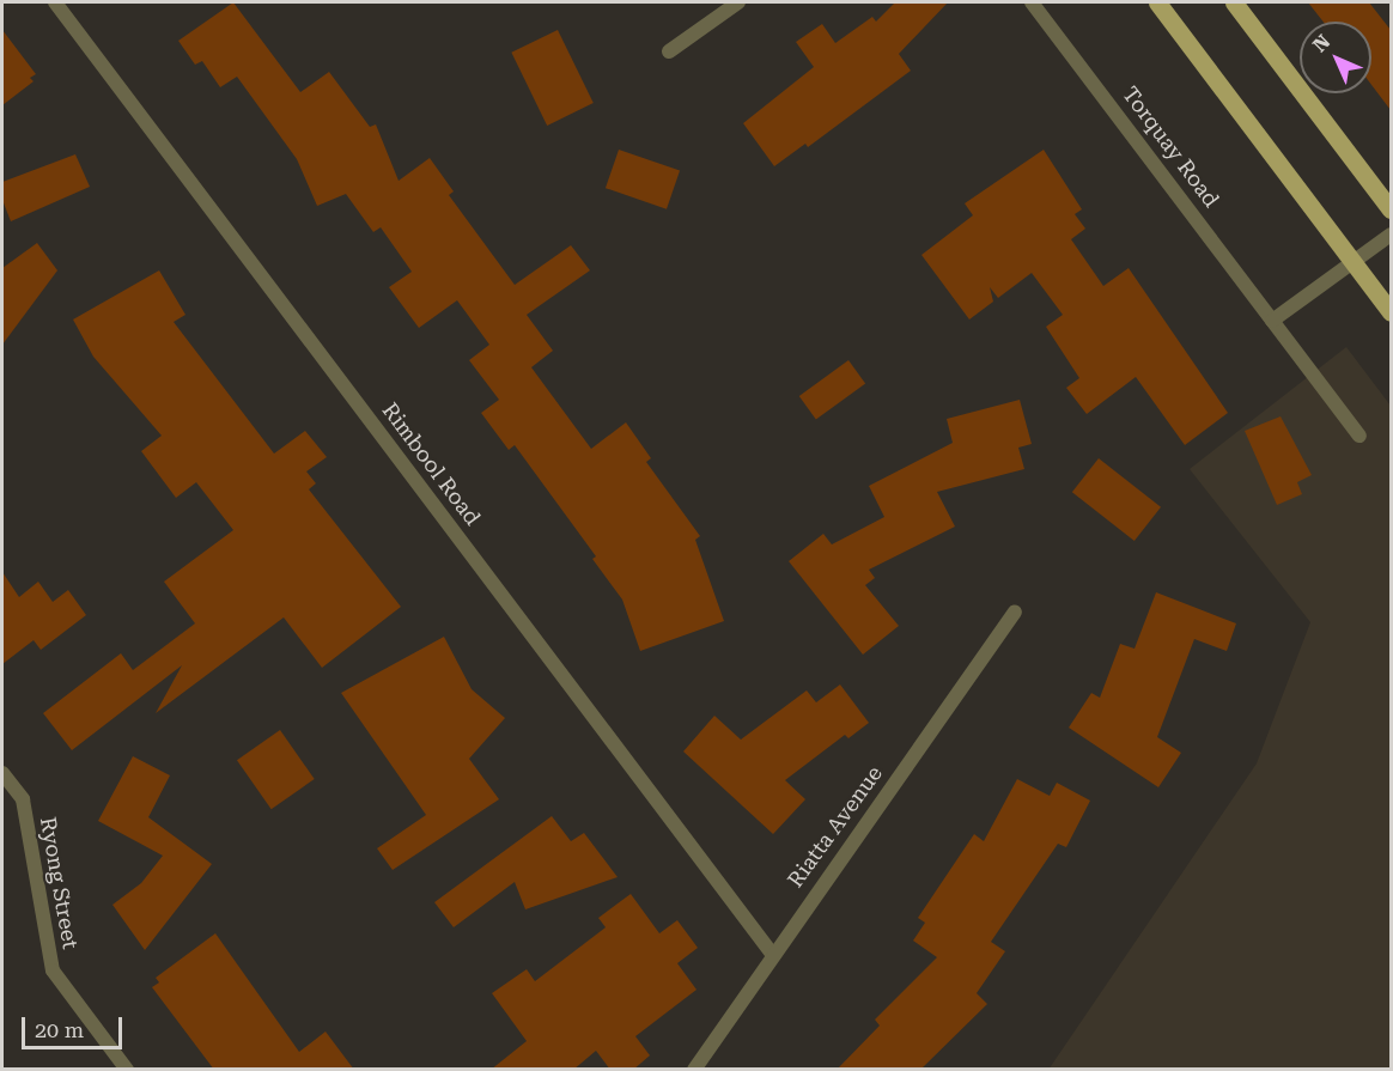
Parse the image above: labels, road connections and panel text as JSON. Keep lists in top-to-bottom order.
{
  "streets": {
    "street": [
      "Torquay Road",
      "Rimbool Road",
      "Riatta Avenue",
      "Ryong Street"
    ]
  },
  "crossings": [
    ["Rimbool Road", "Riatta Avenue"]
  ],
  "scale_bar": "20 m",
  "north": "top left"
}
